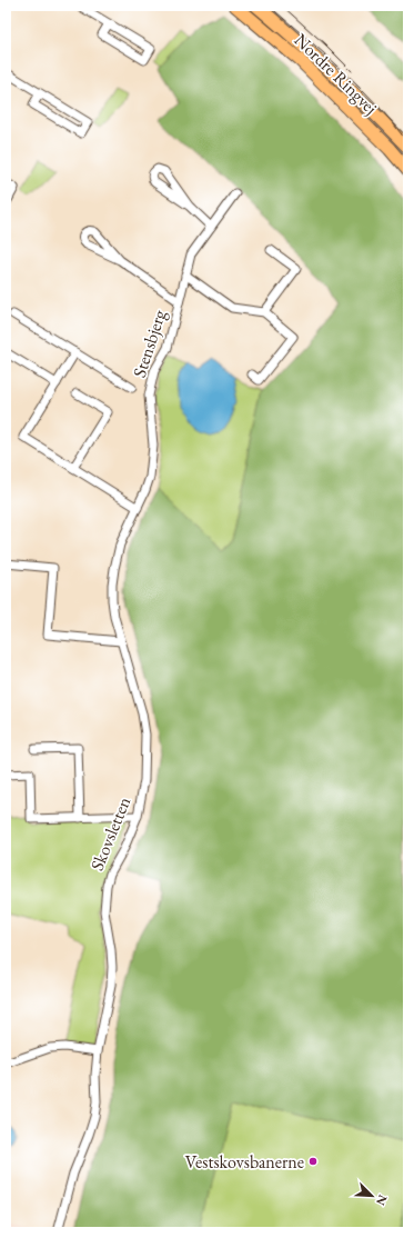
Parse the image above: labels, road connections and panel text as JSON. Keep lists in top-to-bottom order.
{
  "streets": {
    "main road": ["Nordre Ringvej"],
    "street": ["Stensbjerg", "Skovsletten"]
  },
  "crossings": [
    ["Stensbjerg", "Skovsletten"]
  ],
  "places": ["Vestskovsbanerne"],
  "north": "bottom right"
}
